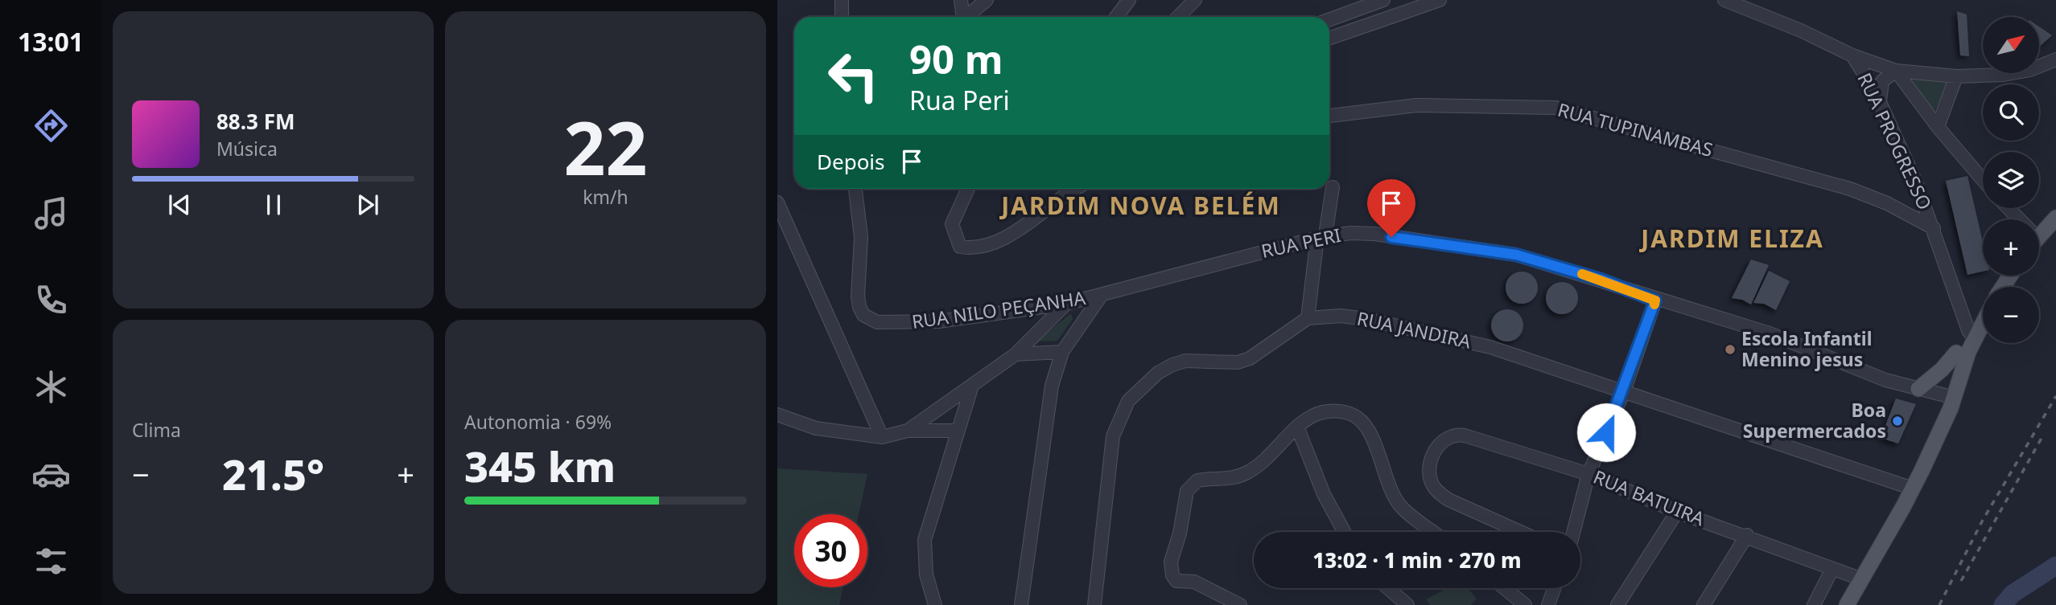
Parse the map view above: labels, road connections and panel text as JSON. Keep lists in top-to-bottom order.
{
  "streets": {
    "street": [
      "RUA TUPINAMBAS",
      "RUA PROGRESSO",
      "RUA PERI",
      "RUA NILO PEÇANHA",
      "RUA JANDIRA",
      "RUA BATUIRA"
    ]
  },
  "crossings": [
    ["RUA TUPINAMBAS", "RUA PROGRESSO"],
    ["RUA PERI", "RUA NILO PEÇANHA"]
  ],
  "districts": ["JARDIM NOVA BELÉM", "JARDIM ELIZA"],
  "places": ["Escola Infantil Menino jesus", "Boa Supermercados"],
  "north": "top right",
  "page": {
    "tabs": "13:01",
    "tile": [
      ["22", "km/h"],
      "Clima",
      ["Autonomia · 69%", "345 km"]
    ],
    "map_buttons": ["+", "−"],
    "turn": ["90 m", "Rua Peri"],
    "song": ["88.3 FM", "Música"],
    "then": "Depois",
    "heat": ["−", "21.5°", "+"],
    "limit": "30",
    "trip": "13:02 · 1 min · 270 m"
  }
}
